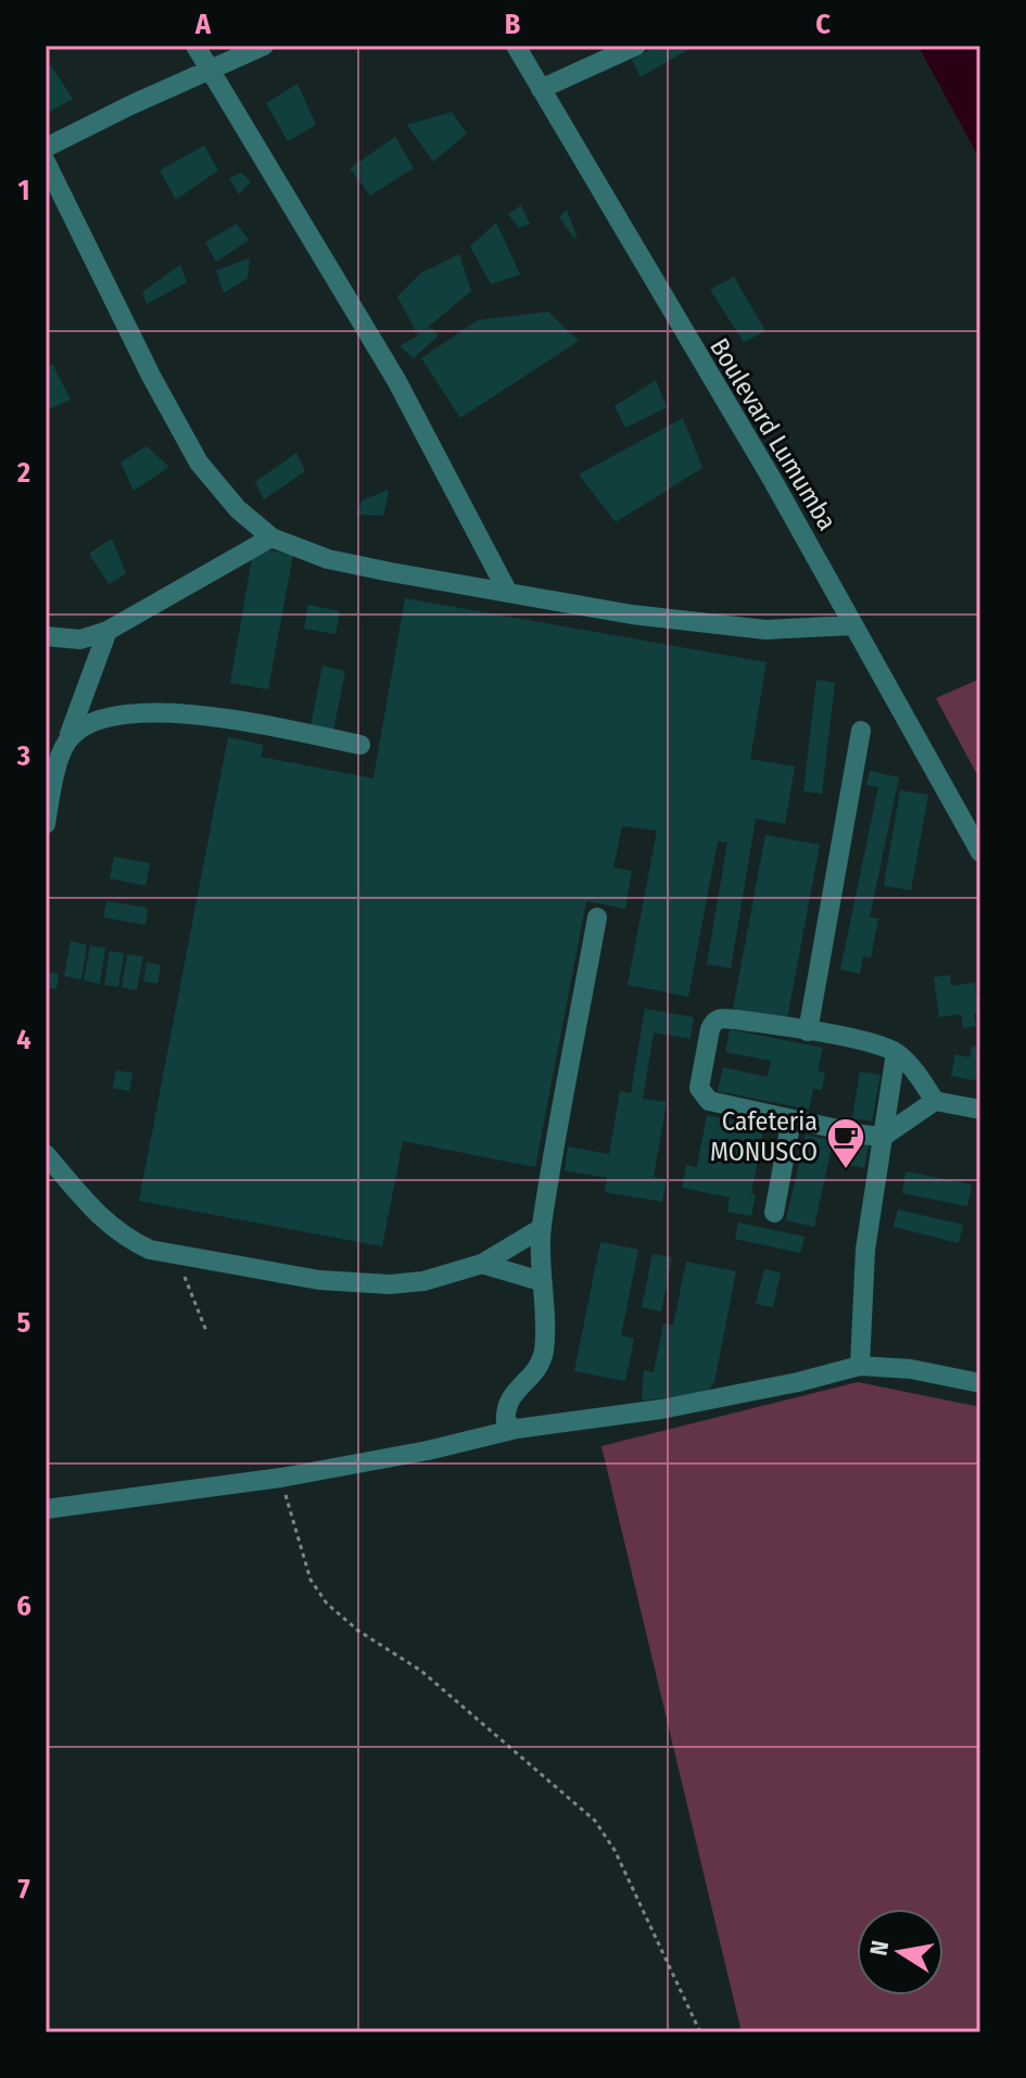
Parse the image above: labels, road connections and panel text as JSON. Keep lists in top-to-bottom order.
{
  "streets": {
    "street": ["Boulevard Lumumba"]
  },
  "places": {
    "cafe": ["Cafeteria MONUSCO"]
  },
  "north": "left",
  "grid": {
    "columns": ["A", "B", "C"],
    "rows": [
      "1",
      "2",
      "3",
      "4",
      "5",
      "6",
      "7"
    ]
  }
}
